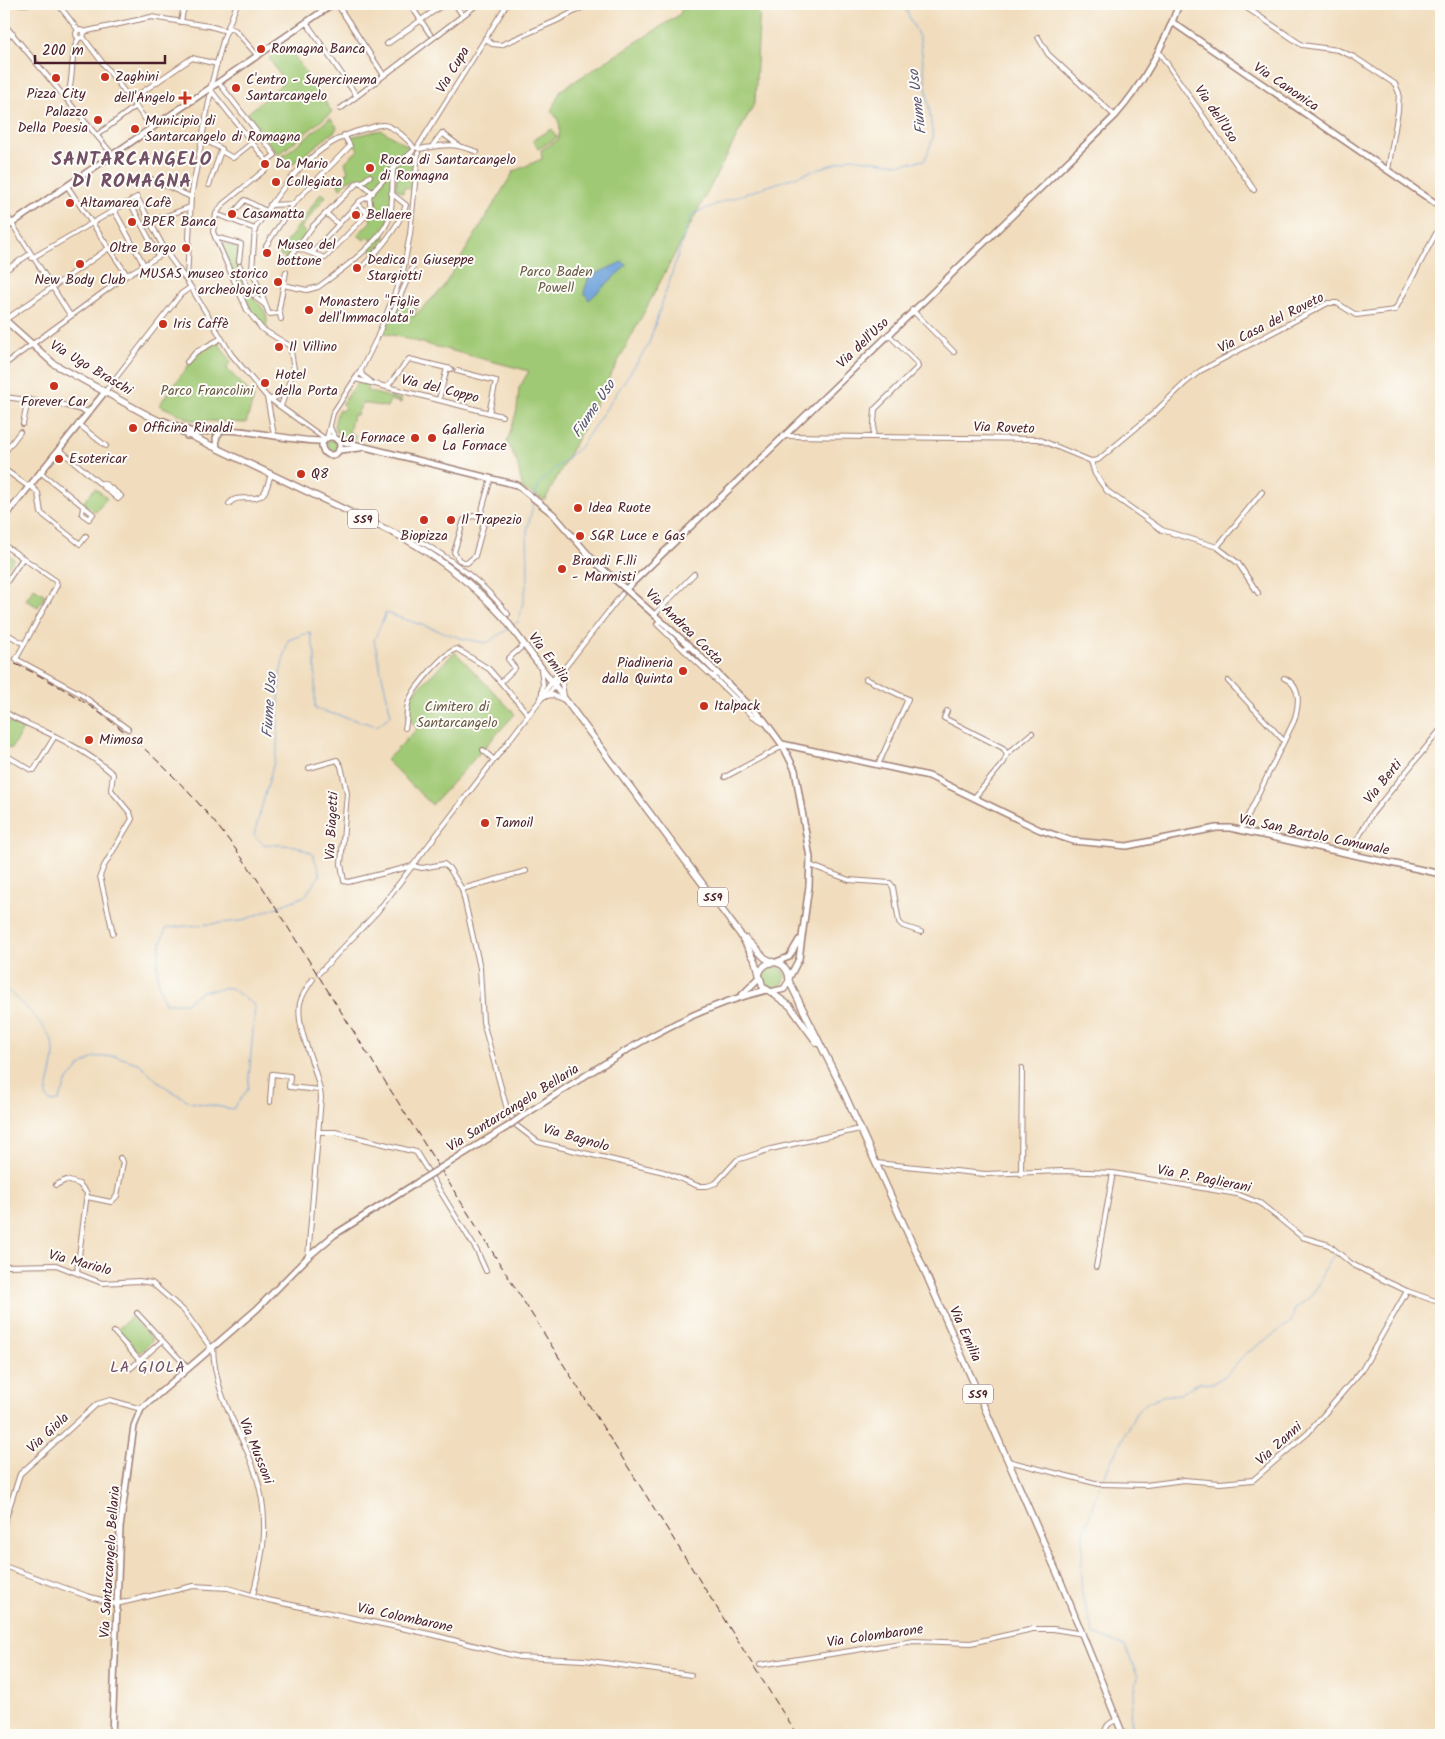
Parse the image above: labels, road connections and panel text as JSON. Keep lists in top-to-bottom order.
{
  "streets": {
    "main road": ["Via Ugo Braschi", "SS9", "Via Emilia"],
    "street": [
      "Via Cupa",
      "Via Canonica",
      "Via dell'Uso",
      "Via Casa del Roveto",
      "Via del Coppo",
      "Via Roveto",
      "Via Andrea Costa",
      "Via Berti",
      "Via Biagetti",
      "Via San Bartolo Comunale",
      "Via Santarcangelo Bellaria",
      "Via Bagnolo",
      "Via P. Paglierani",
      "Via Mariolo",
      "Via Giola",
      "Via Zanni",
      "Via Mussoni",
      "Via Colombarone"
    ]
  },
  "crossings": [
    ["Via Canonica", "Via dell'Uso"],
    ["Via dell'Uso", "Via Roveto"],
    ["Via dell'Uso", "Via Andrea Costa"],
    ["Via Casa del Roveto", "Via Roveto"],
    ["Via Ugo Braschi", "Via Emilia"],
    ["Via Andrea Costa", "Via Emilia"],
    ["Via Andrea Costa", "Via San Bartolo Comunale"],
    ["Via Andrea Costa", "Via Santarcangelo Bellaria"],
    ["Via Emilia", "Via Santarcangelo Bellaria"],
    ["Via Emilia", "Via Bagnolo"],
    ["Via Emilia", "Via P. Paglierani"],
    ["Via Emilia", "Via Zanni"],
    ["Via Emilia", "Via Colombarone"],
    ["Via Berti", "Via San Bartolo Comunale"],
    ["Via Biagetti", "Via Bagnolo"],
    ["Via Santarcangelo Bellaria", "Via Mariolo"],
    ["Via Santarcangelo Bellaria", "Via Giola"],
    ["Via Santarcangelo Bellaria", "Via Mussoni"],
    ["Via Santarcangelo Bellaria", "Via Colombarone"],
    ["Via P. Paglierani", "Via Zanni"],
    ["Via Mariolo", "Via Mussoni"],
    ["Via Mussoni", "Via Colombarone"]
  ],
  "districts": ["SANTARCANGELO DI ROMAGNA", "LA GIOLA"],
  "water": ["Fiume Uso"],
  "parks": ["Parco Baden Powell", "Parco Francolini", "Cimitero di Santarcangelo"],
  "places": {
    "other": [
      "Romagna Banca",
      "Zaghini",
      "Pizza City",
      "C'entro - Supercinema Santarcangelo",
      "Palazzo Della Poesia",
      "Municipio di Santarcangelo di Romagna",
      "Da Mario",
      "Rocca di Santarcangelo di Romagna",
      "Collegiata",
      "Altamarea Cafè",
      "Casamatta",
      "Bellaere",
      "BPER Banca",
      "Oltre Borgo",
      "Museo del bottone",
      "New Body Club",
      "Dedica a Giuseppe Stargiotti",
      "MUSAS museo storico archeologico",
      "Monastero \"Figlie dell'Immacolata\"",
      "Iris Caffè",
      "Il Villino",
      "Hotel della Porta",
      "Forever Car",
      "Officina Rinaldi",
      "La Fornace",
      "Galleria La Fornace",
      "Esotericar",
      "Q8",
      "Idea Ruote",
      "Biopizza",
      "Il Trapezio",
      "SGR Luce e Gas",
      "Brandi F.lli - Marmisti",
      "Piadineria dalla Quinta",
      "Italpack",
      "Mimosa",
      "Tamoil"
    ],
    "health": ["dell'Angelo"]
  },
  "scale_bar": "200 m"
}
